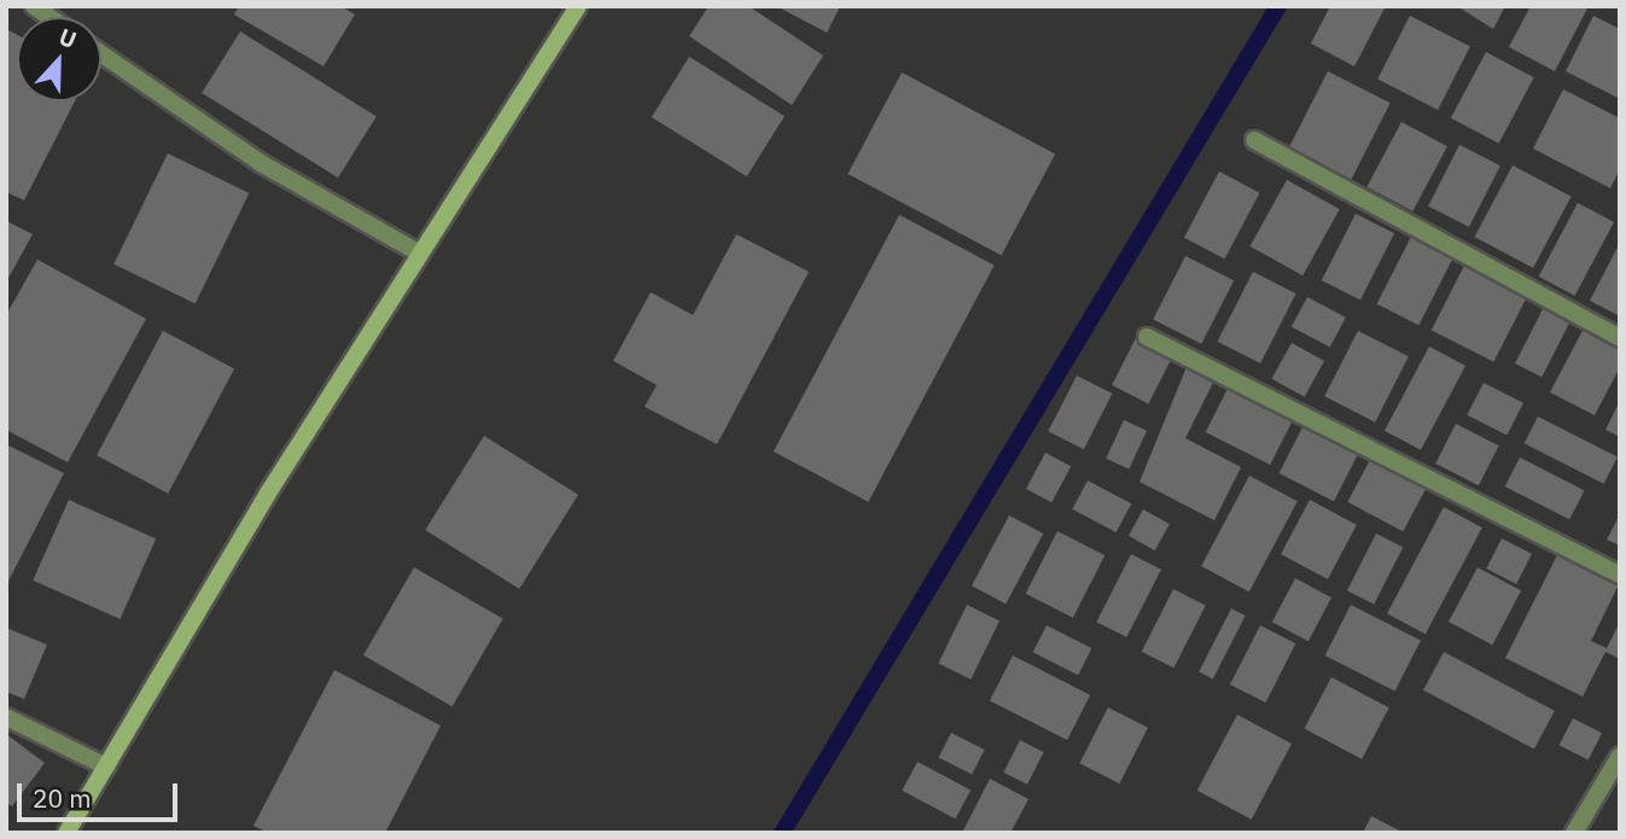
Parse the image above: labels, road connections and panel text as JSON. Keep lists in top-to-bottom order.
{
  "scale_bar": "20 m",
  "north": "top"
}
